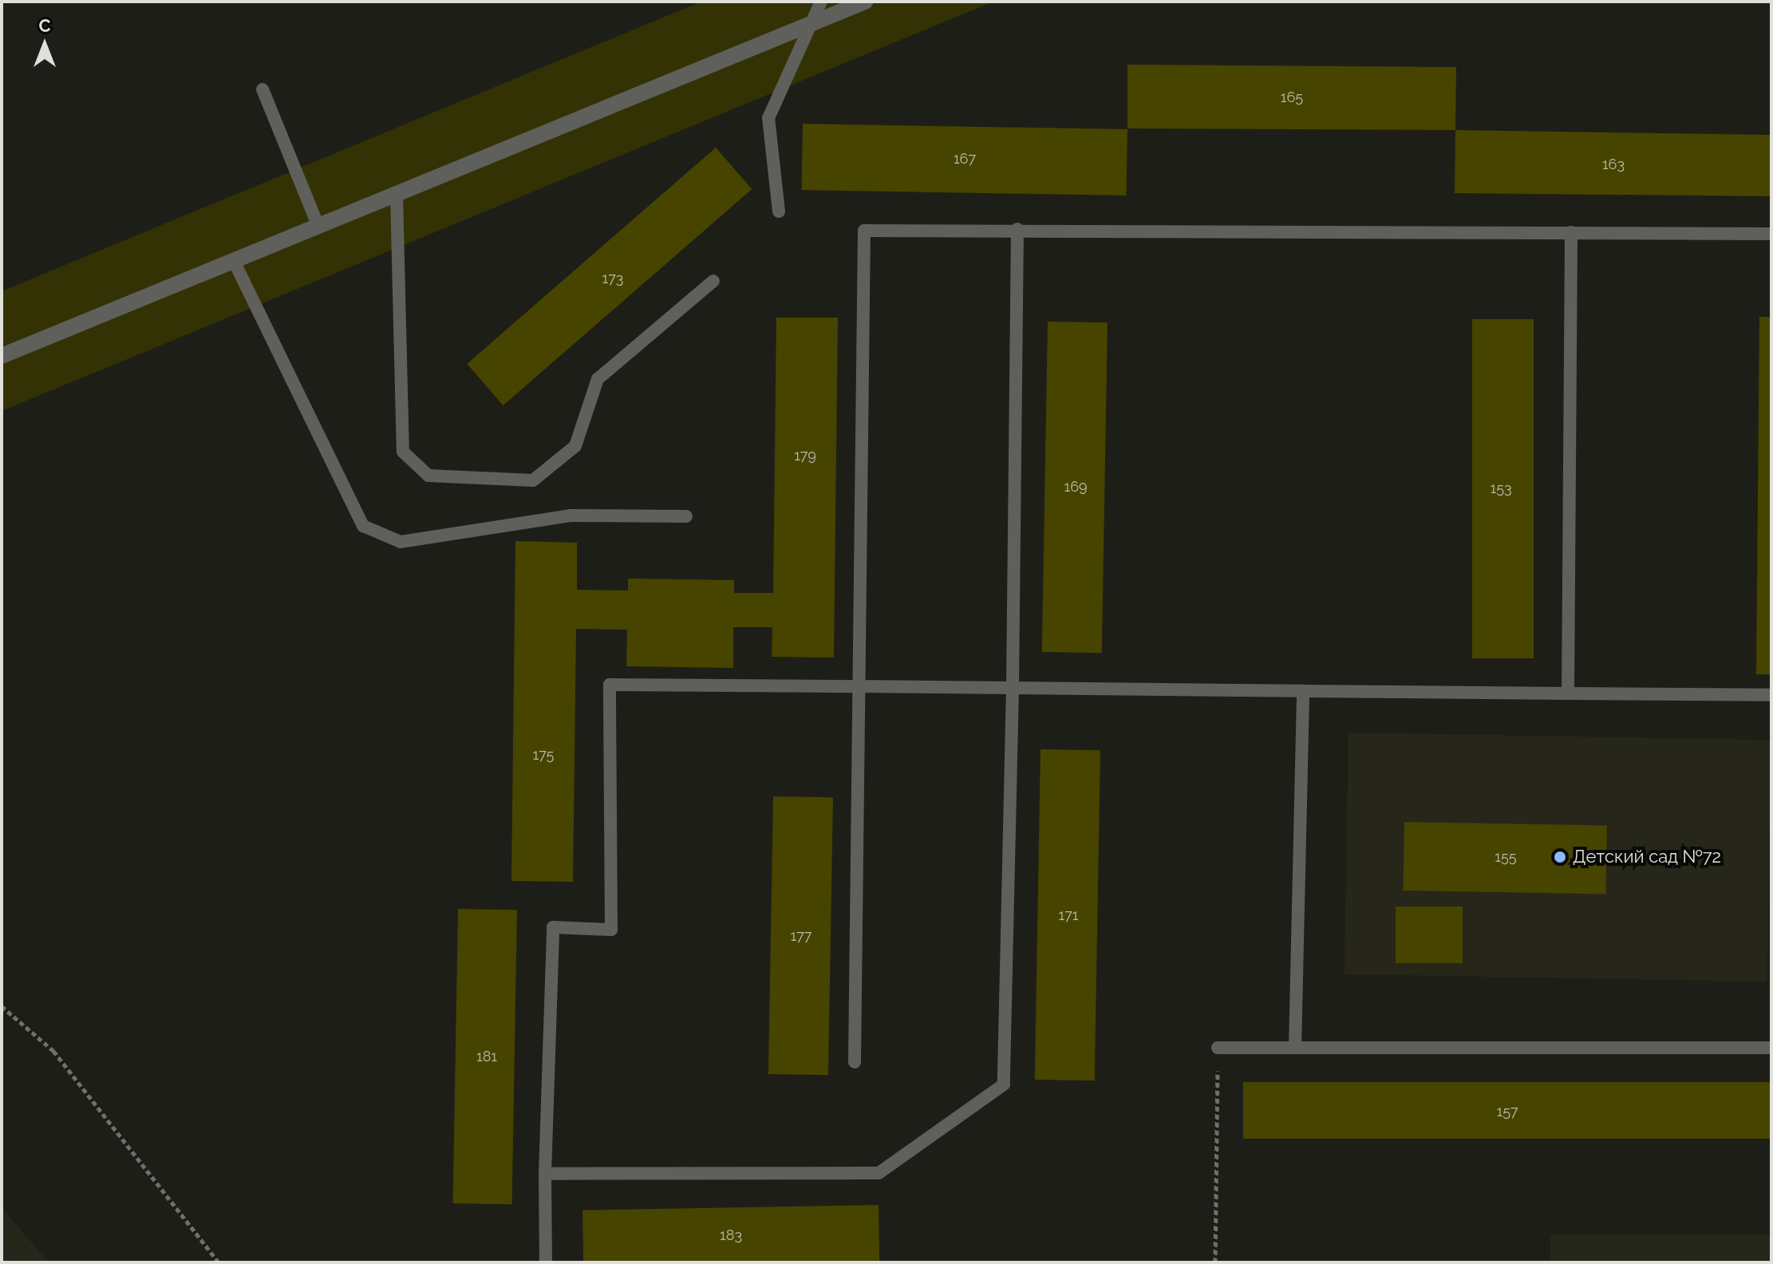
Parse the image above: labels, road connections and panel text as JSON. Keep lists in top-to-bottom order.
{
  "places": ["Детский сад №72"],
  "house_numbers": [
    "165",
    "167",
    "163",
    "173",
    "179",
    "169",
    "153",
    "175",
    "155",
    "171",
    "177",
    "181",
    "157",
    "183"
  ],
  "north": "top"
}
